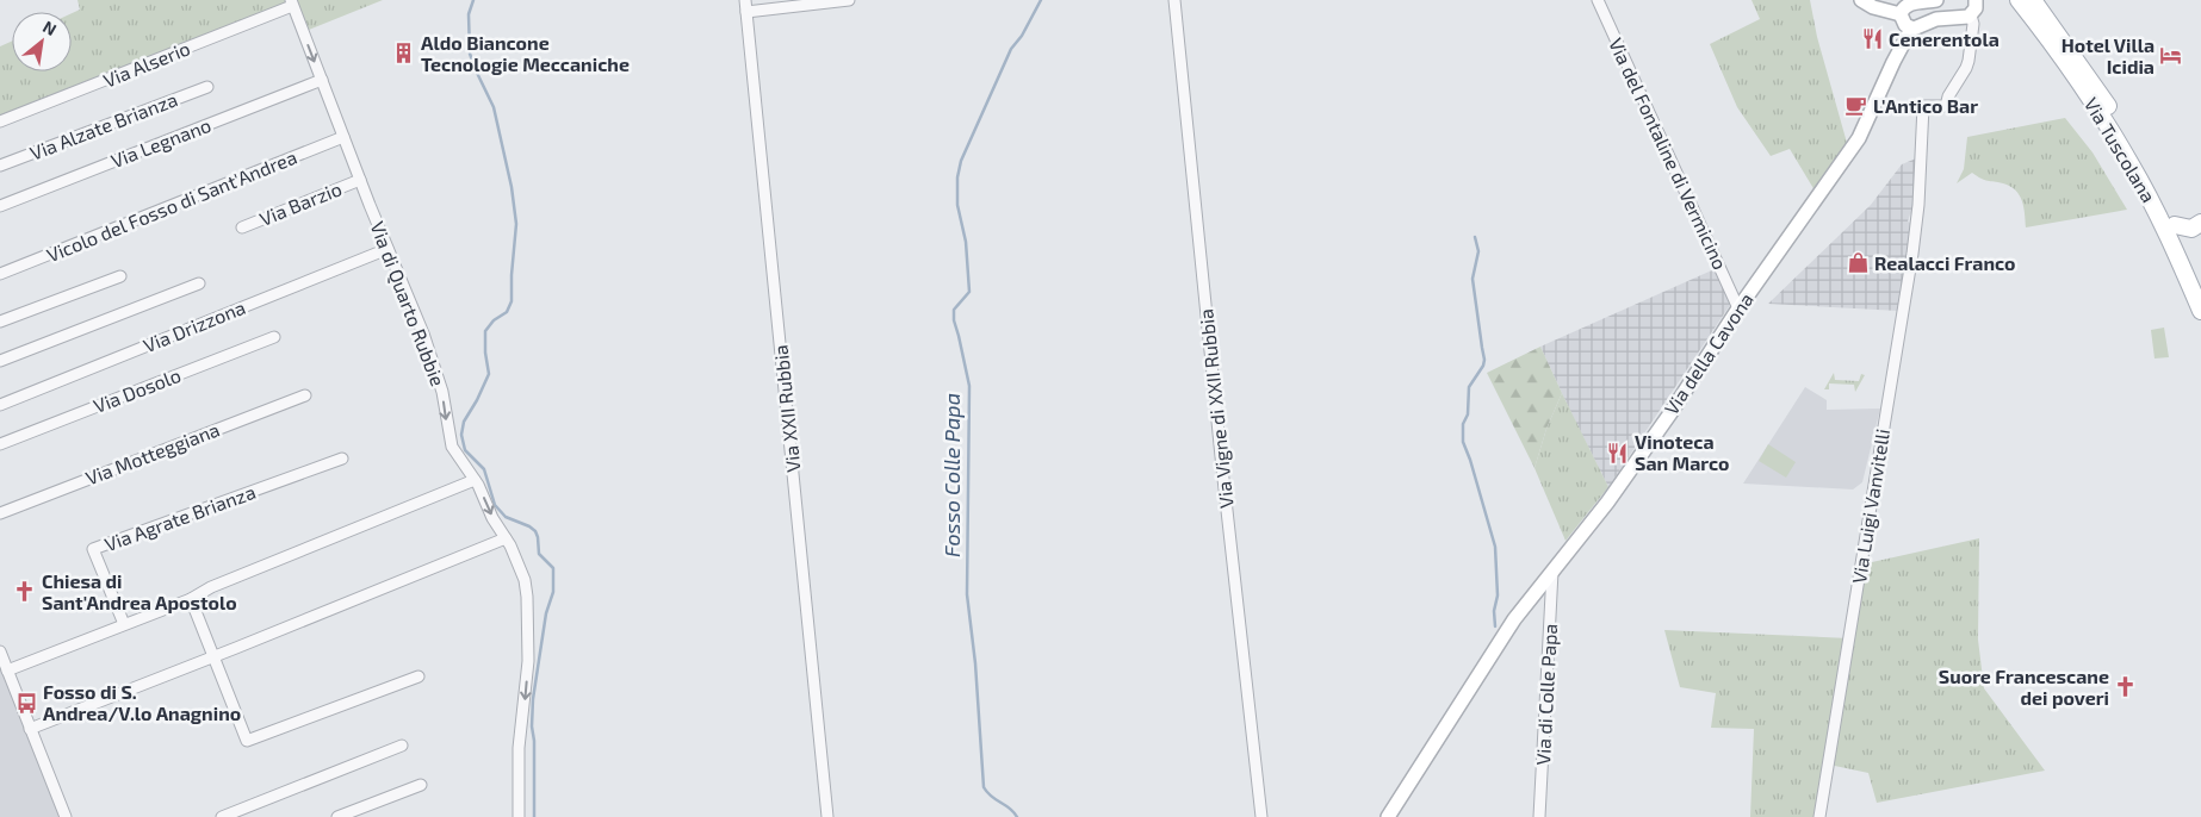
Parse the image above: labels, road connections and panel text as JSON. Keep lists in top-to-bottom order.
{
  "streets": {
    "main road": ["Via Tuscolana", "Via della Cavona"],
    "street": [
      "Via Alserio",
      "Via Alzate Brianza",
      "Via Legnano",
      "Via del Fontaline di Vermicino",
      "Via Barzio",
      "Vicolo del Fosso di Sant'Andrea",
      "Via di Quarto Rubbie",
      "Via Drizzona",
      "Via Dosolo",
      "Via XXII Rubbia",
      "Via Vigne di XXII Rubbia",
      "Via Motteggiana",
      "Via Luigi Vanvitelli",
      "Via Agrate Brianza",
      "Via di Colle Papa"
    ]
  },
  "crossings": [
    ["Via Alserio", "Via di Quarto Rubbie"],
    ["Via Legnano", "Via di Quarto Rubbie"],
    ["Via del Fontaline di Vermicino", "Via della Cavona"],
    ["Via Barzio", "Via di Quarto Rubbie"],
    ["Vicolo del Fosso di Sant'Andrea", "Via di Quarto Rubbie"],
    ["Via di Quarto Rubbie", "Via Drizzona"],
    ["Via della Cavona", "Via di Colle Papa"]
  ],
  "one_way": ["Via di Quarto Rubbie"],
  "water": ["Fosso Colle Papa"],
  "places": {
    "restaurant": ["Cenerentola", "Vinoteca San Marco"],
    "building": ["Aldo Biancone Tecnologie Meccaniche"],
    "hotel": ["Hotel Villa Icidia"],
    "cafe": ["L'Antico Bar"],
    "shop": ["Realacci Franco"],
    "church": ["Chiesa di Sant'Andrea Apostolo", "Suore Francescane dei poveri"],
    "bus stop": ["Fosso di S. Andrea/V.lo Anagnino"]
  },
  "north": "top right"
}
